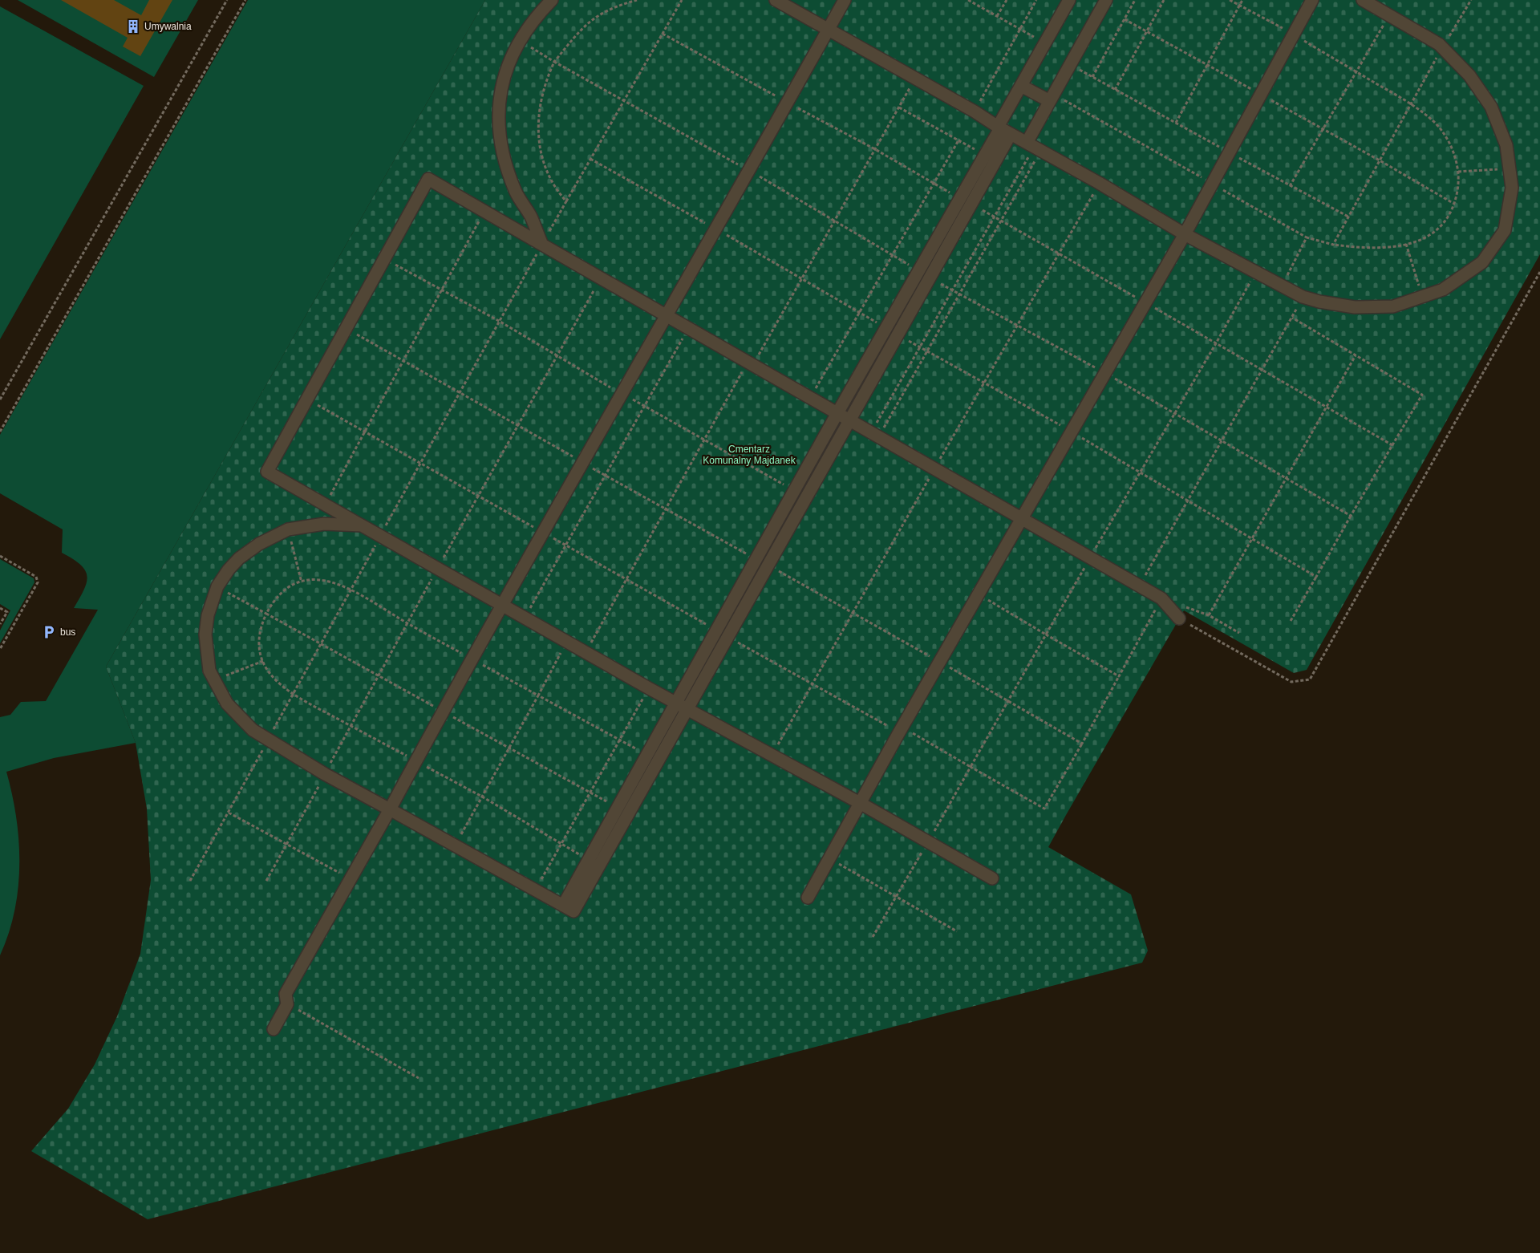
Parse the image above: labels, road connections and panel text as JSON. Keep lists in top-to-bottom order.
{
  "parks": ["Cmentarz Komunalny Majdanek"],
  "places": {
    "building": ["Umywalnia"],
    "parking": ["bus"]
  }
}
